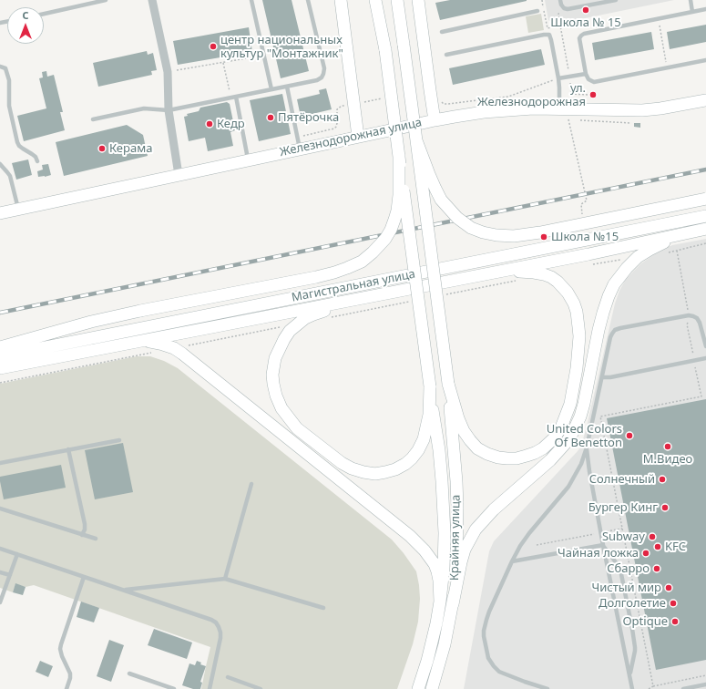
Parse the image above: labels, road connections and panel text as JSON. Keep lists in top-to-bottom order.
{
  "streets": {
    "main road": ["Железнодорожная улица", "Магистральная улица", "Крайняя улица"]
  },
  "places": [
    "Школа № 15",
    "центр национальных культур \"Монтажник\"",
    "ул. Железнодорожная",
    "Пятёрочка",
    "Кедр",
    "Керама",
    "Школа №15",
    "United Colors Of Benetton",
    "М.Видео",
    "Солнечный",
    "Бургер Кинг",
    "Subway",
    "KFC",
    "Чайная ложка",
    "Сбарро",
    "Чистый мир",
    "Долголетие",
    "Optique"
  ],
  "north": "top"
}
